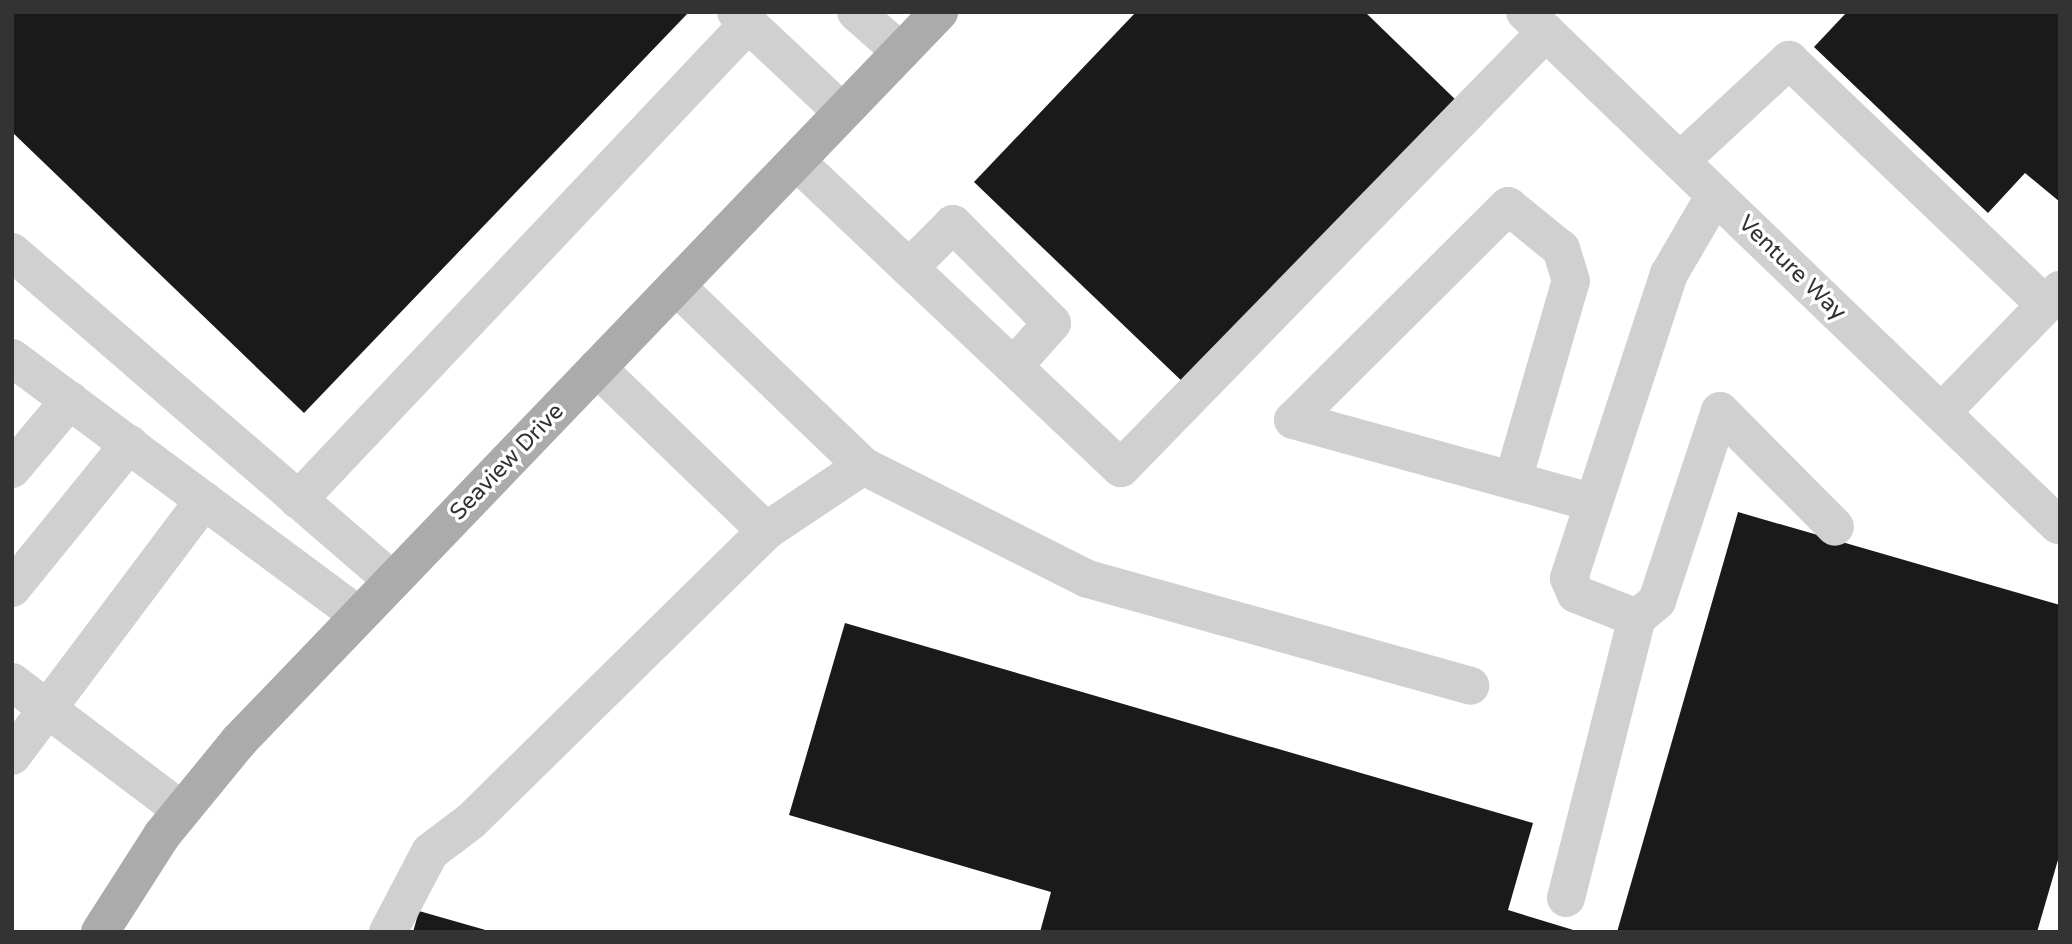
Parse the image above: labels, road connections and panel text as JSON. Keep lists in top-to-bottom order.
{
  "streets": {
    "main road": ["Seaview Drive"],
    "street": ["Venture Way"]
  }
}
